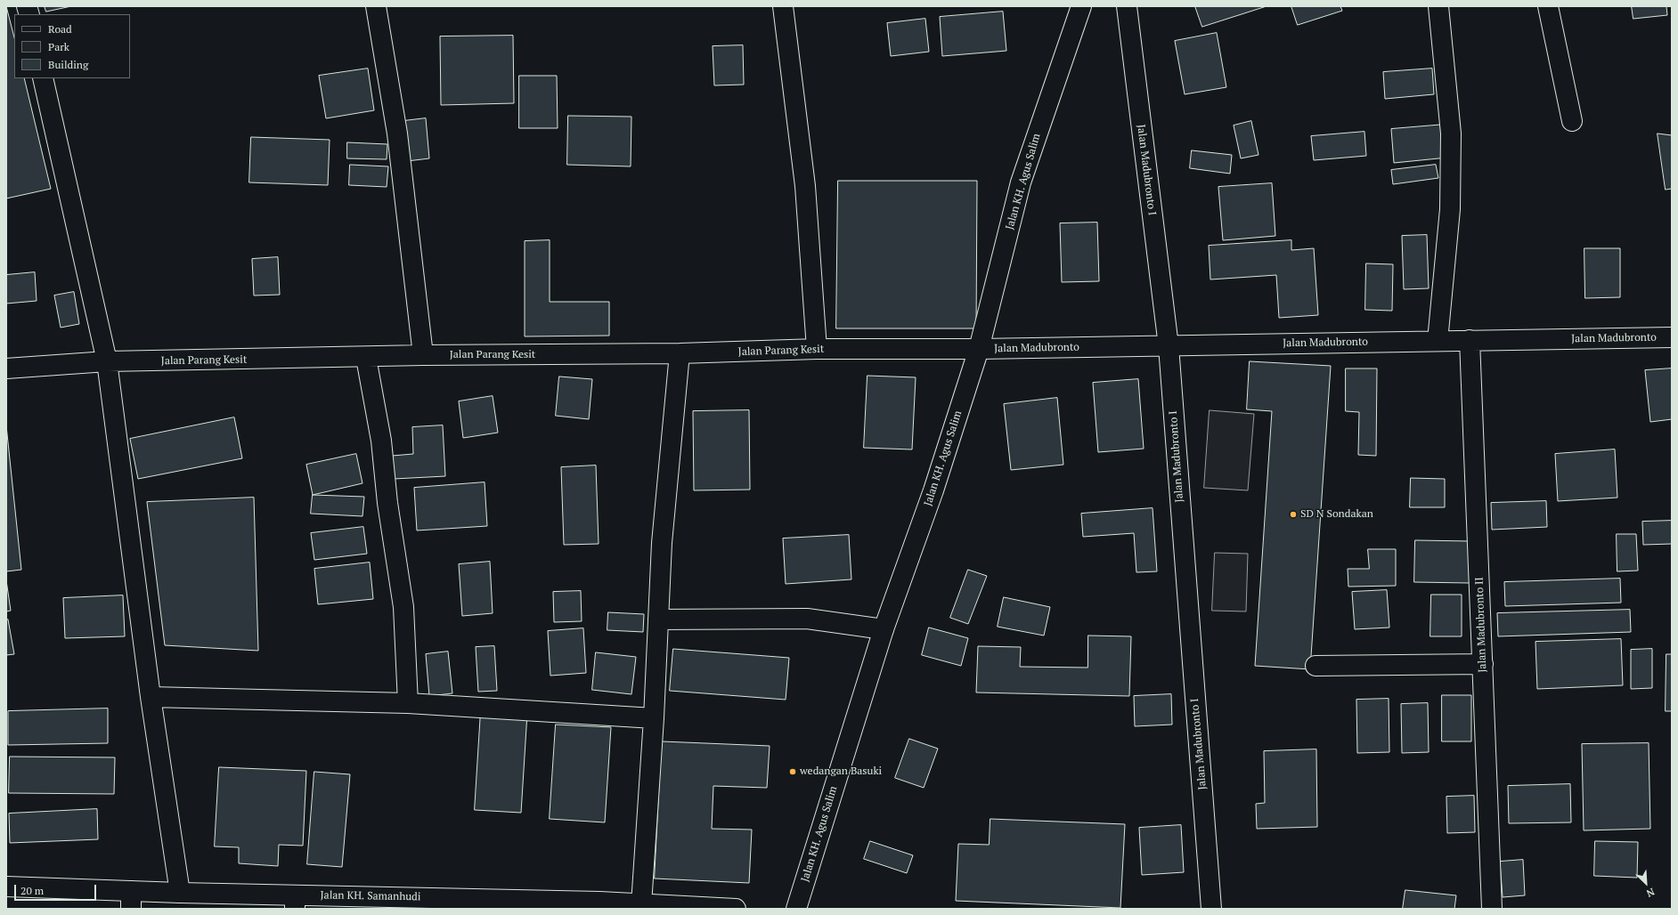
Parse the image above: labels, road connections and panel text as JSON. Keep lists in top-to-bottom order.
{
  "streets": {
    "street": [
      "Jalan Madubronto I",
      "Jalan KH. Agus Salim",
      "Jalan Madubronto",
      "Jalan Parang Kesit",
      "Jalan Madubronto II",
      "Jalan KH. Samanhudi"
    ]
  },
  "crossings": [
    ["Jalan Madubronto I", "Jalan Madubronto"],
    ["Jalan KH. Agus Salim", "Jalan Madubronto"],
    ["Jalan KH. Agus Salim", "Jalan Parang Kesit"],
    ["Jalan Madubronto", "Jalan Parang Kesit"],
    ["Jalan Madubronto", "Jalan Madubronto II"]
  ],
  "places": ["SD N Sondakan", "wedangan Basuki"],
  "legend": ["Road", "Park", "Building"],
  "scale_bar": "20 m",
  "north": "bottom right"
}
